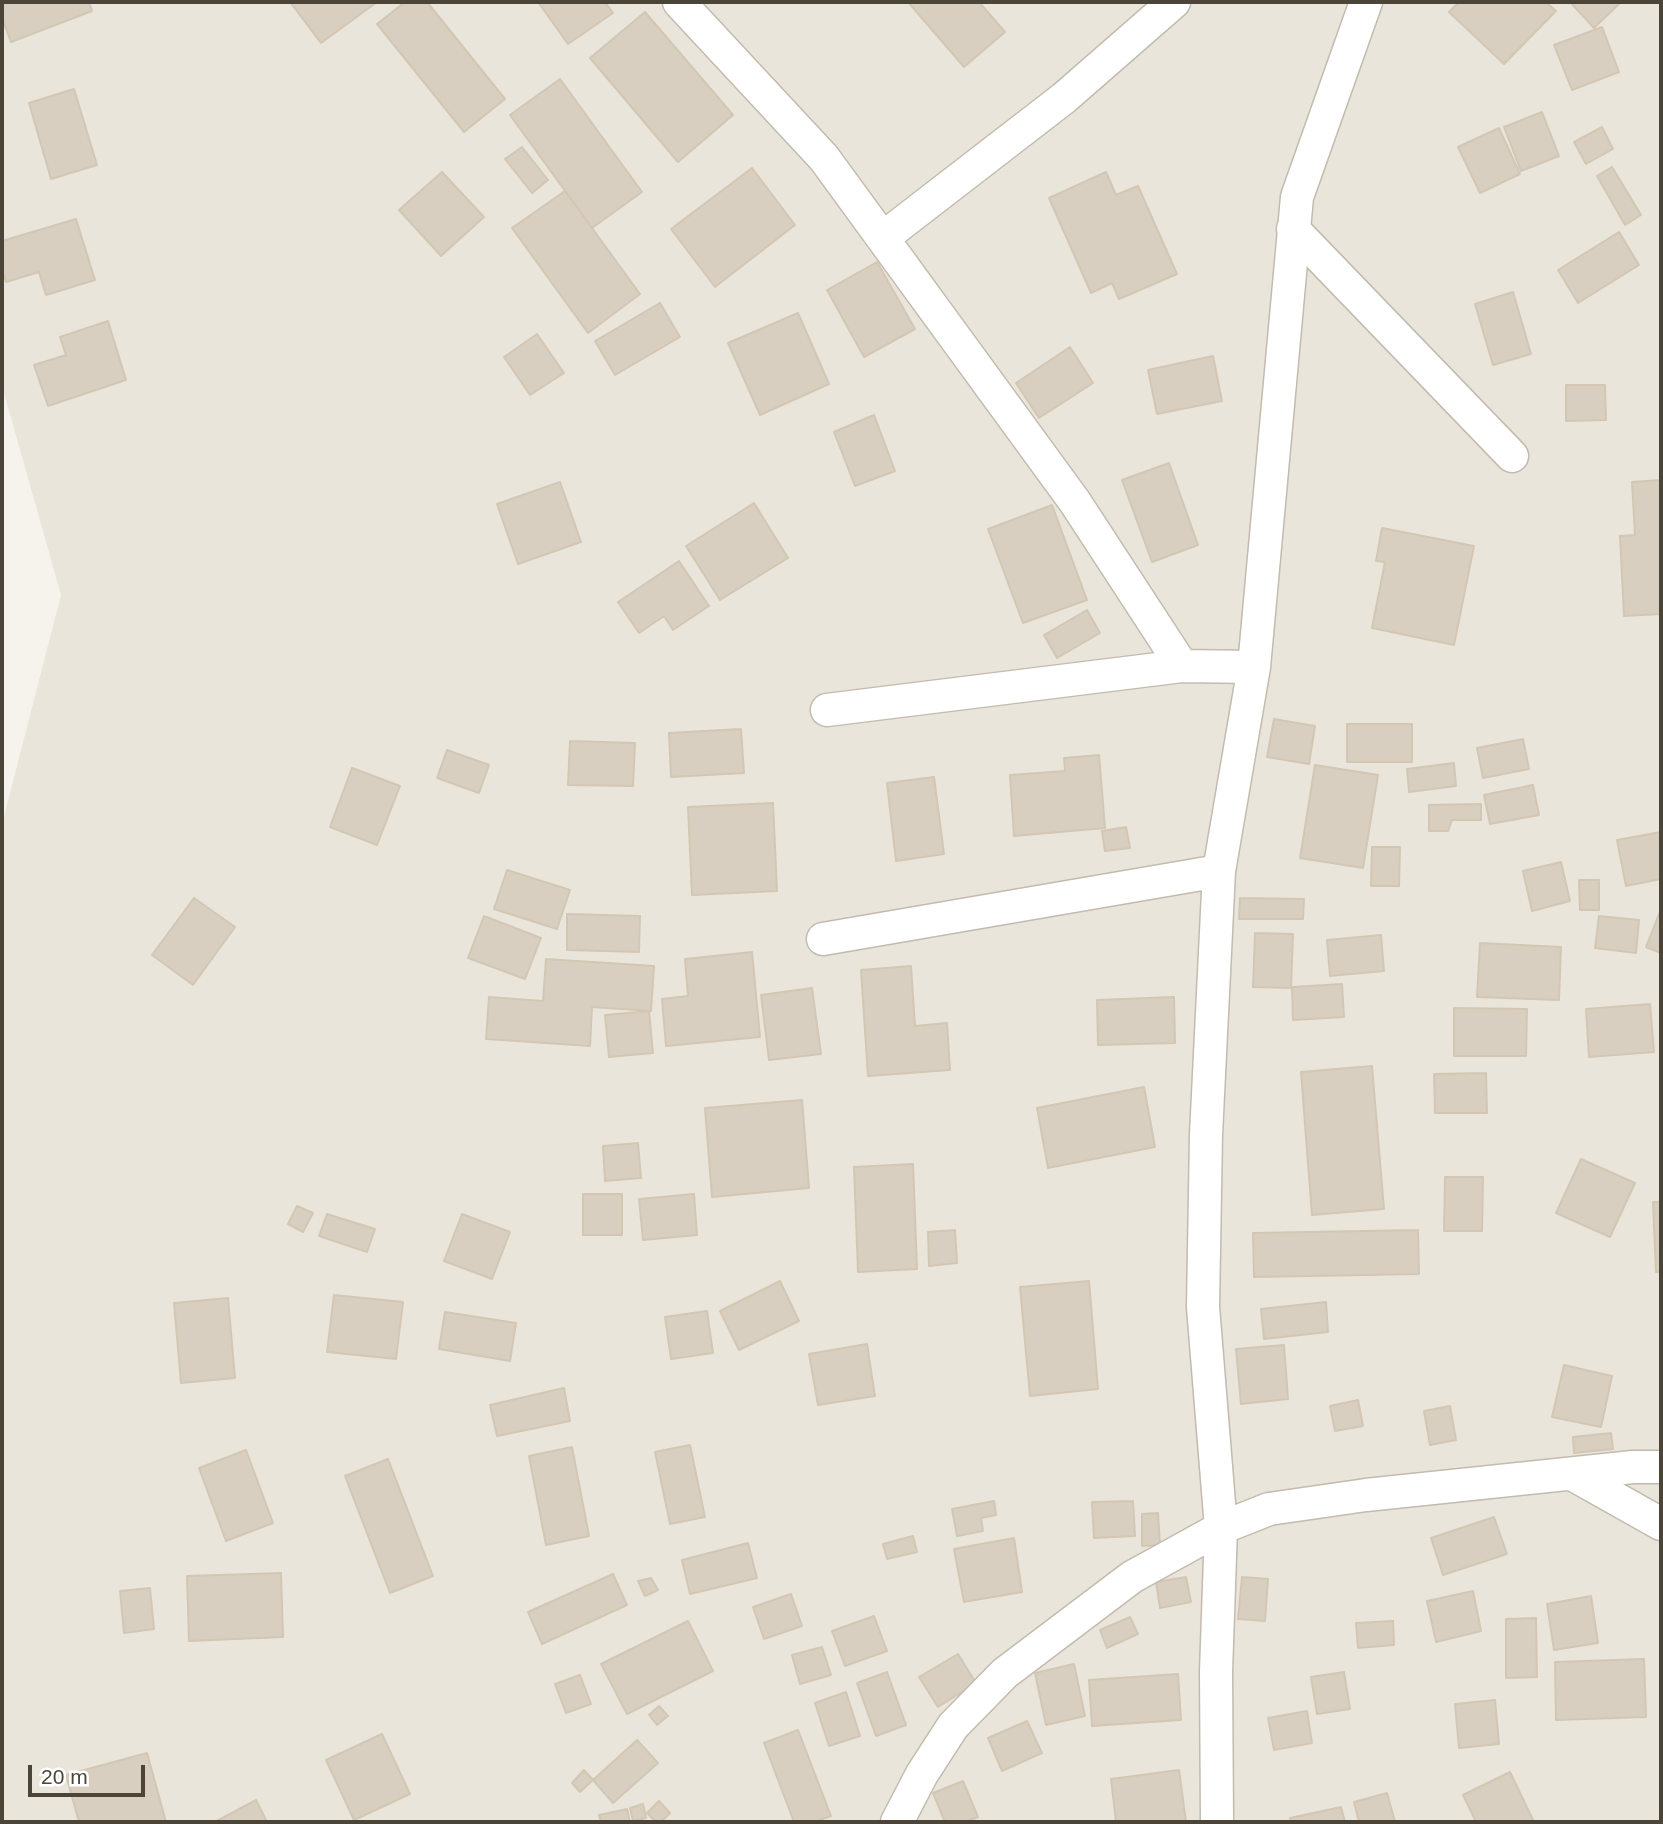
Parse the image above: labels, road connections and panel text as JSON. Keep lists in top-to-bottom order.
{
  "scale_bar": "20 m"
}
